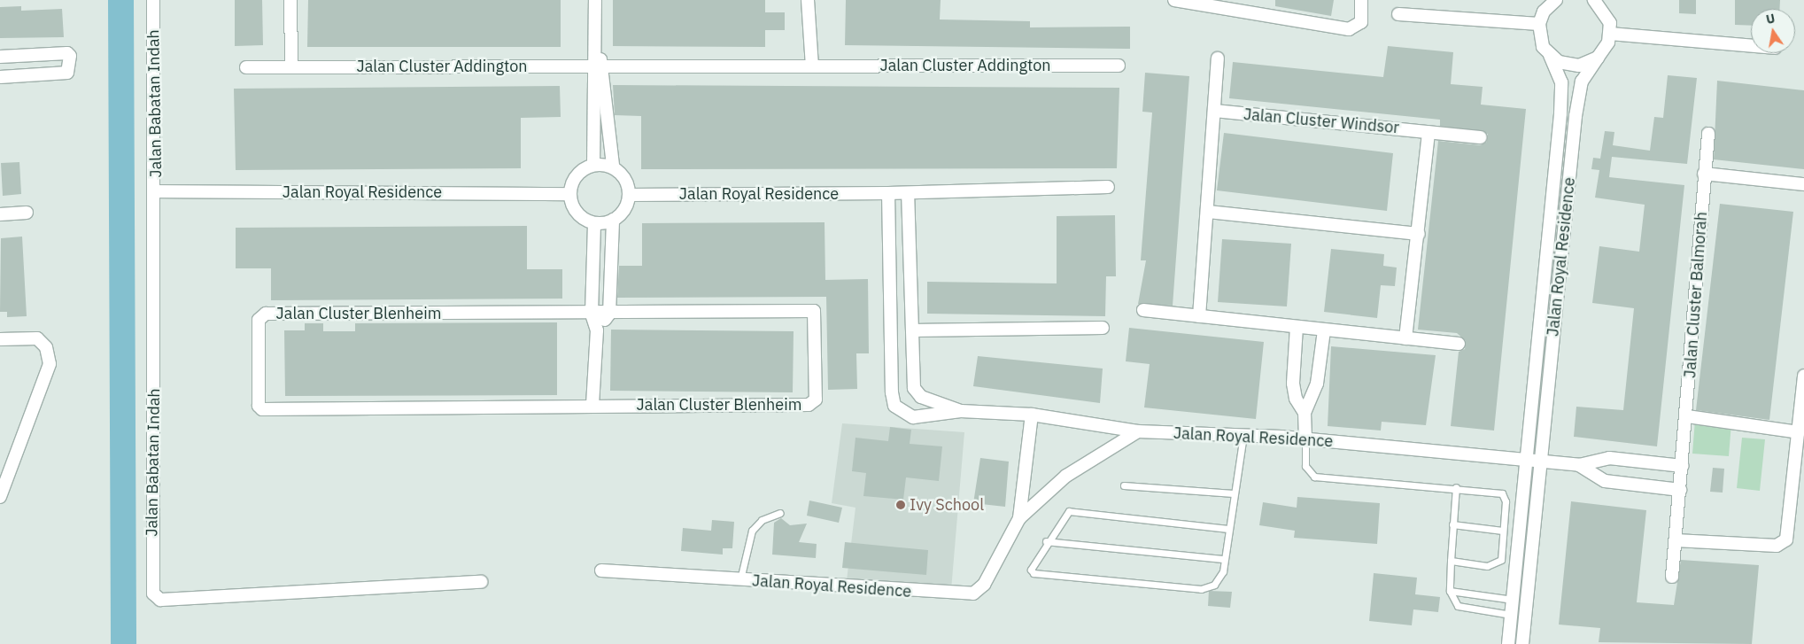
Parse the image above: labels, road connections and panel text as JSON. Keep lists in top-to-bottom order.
{
  "streets": {
    "street": [
      "Jalan Cluster Addington",
      "Jalan Babatan Indah",
      "Jalan Cluster Windsor",
      "Jalan Royal Residence",
      "Jalan Cluster Balmorah",
      "Jalan Cluster Blenheim"
    ]
  },
  "crossings": [
    ["Jalan Babatan Indah", "Jalan Royal Residence"]
  ],
  "places": ["Ivy School"],
  "north": "top"
}
